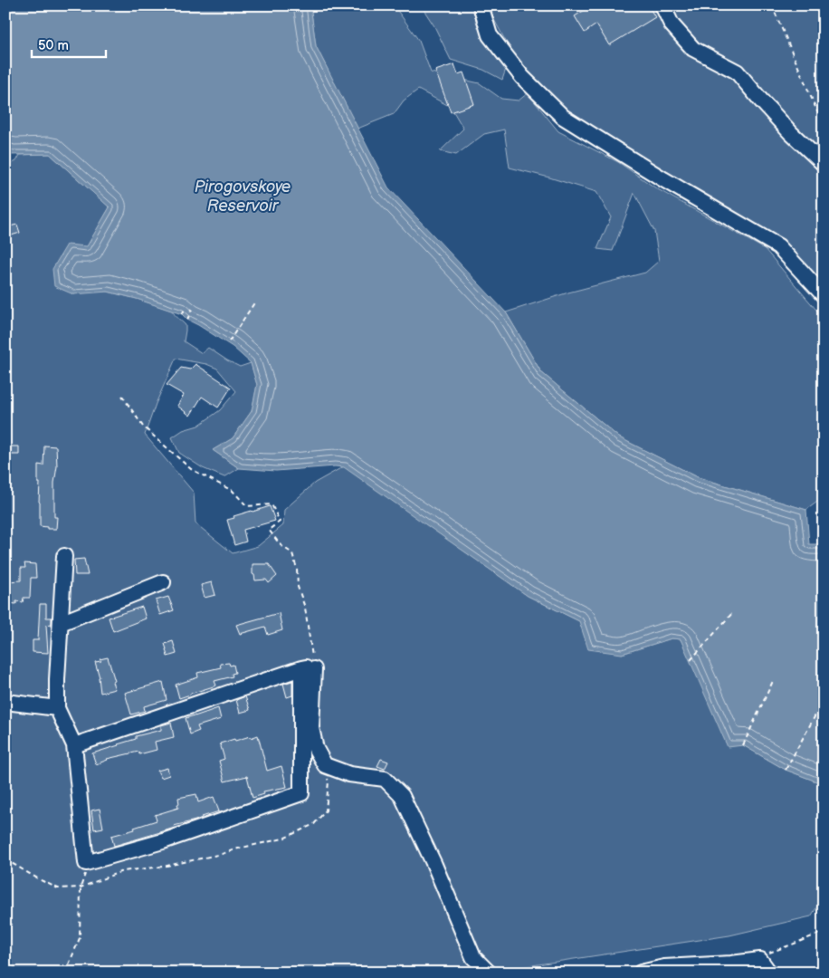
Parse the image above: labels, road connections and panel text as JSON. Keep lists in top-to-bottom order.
{
  "water": ["Pirogovskoye Reservoir"],
  "scale_bar": "50 m"
}
